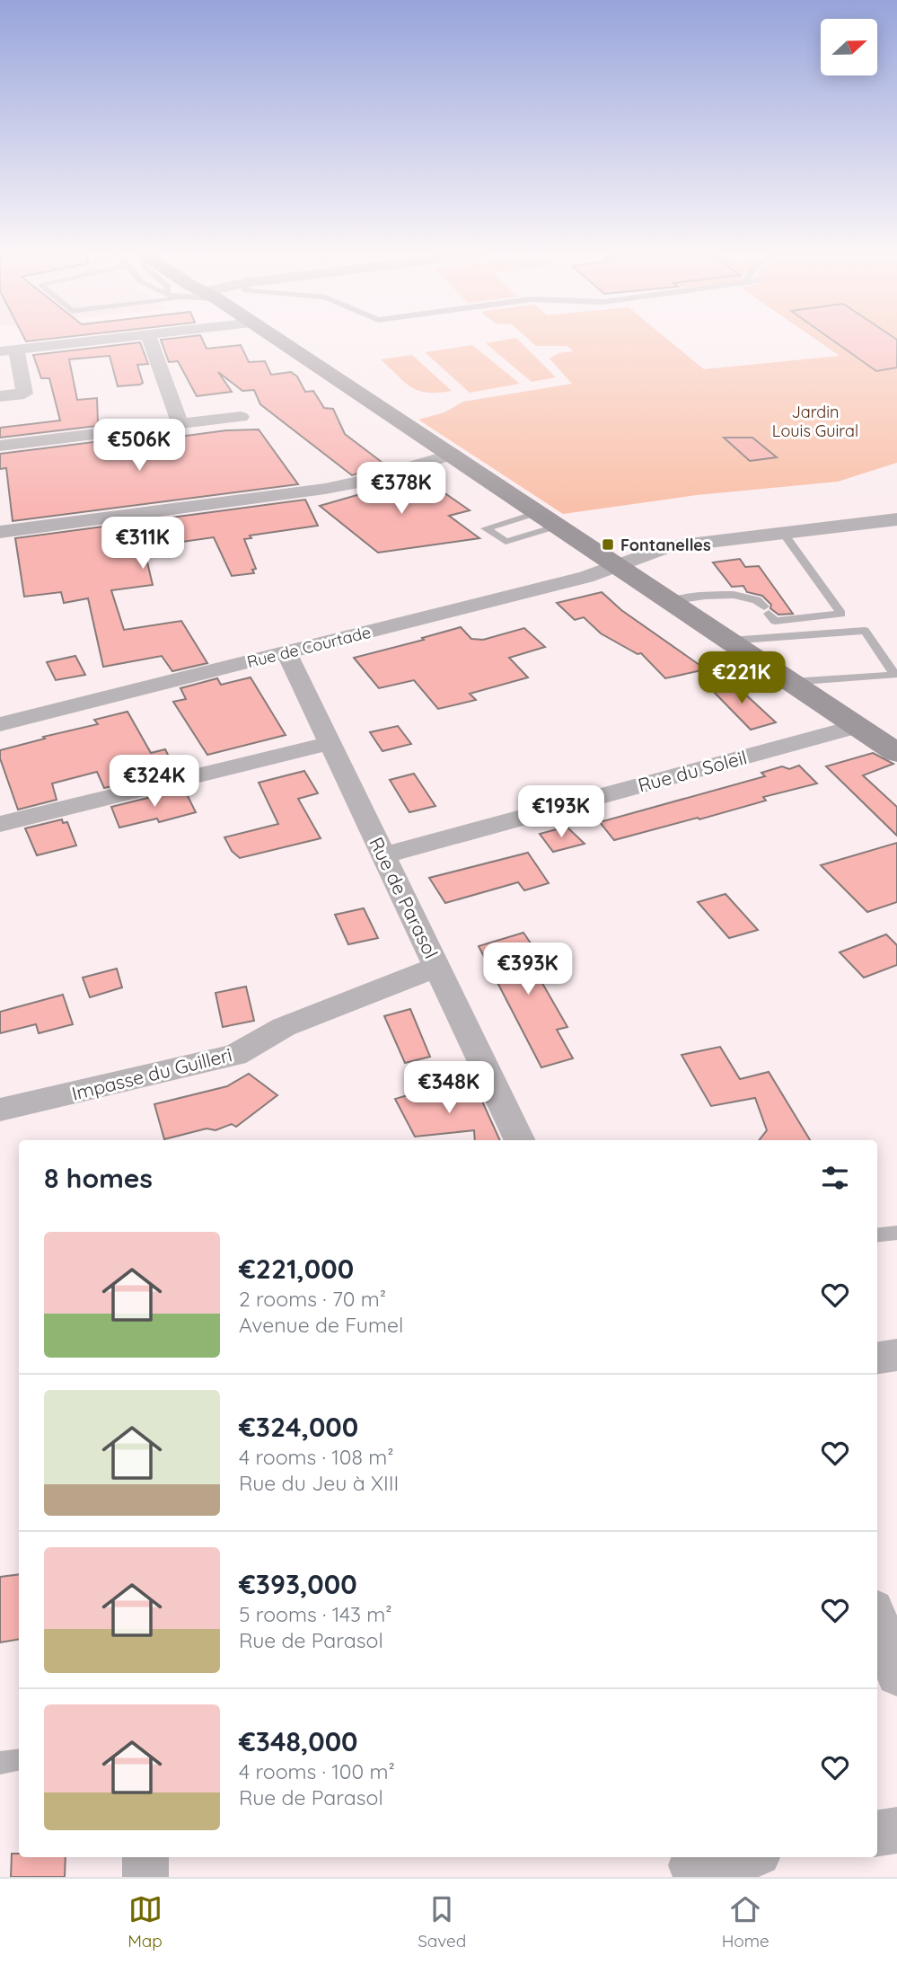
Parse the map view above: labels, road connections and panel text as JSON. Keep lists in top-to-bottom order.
{
  "streets": {
    "street": [
      "Rue de Courtade",
      "Rue du Soleil",
      "Rue de Parasol",
      "Impasse du Guilleri"
    ]
  },
  "crossings": [
    ["Rue de Courtade", "Rue de Parasol"],
    ["Rue du Soleil", "Rue de Parasol"],
    ["Rue de Parasol", "Impasse du Guilleri"]
  ],
  "parks": ["Jardin Louis Guiral"],
  "places": {
    "transit": ["Fontanelles"]
  },
  "north": "right",
  "page": {
    "price": [
      "€506K",
      "€378K",
      "€311K",
      "€221K",
      "€324K",
      "€193K",
      "€393K",
      "€348K"
    ],
    "heading": "8 homes",
    "list": [
      {
        "name": "€221,000",
        "note": "2 rooms · 70 m² · Avenue de Fumel"
      },
      {
        "name": "€324,000",
        "note": "4 rooms · 108 m² · Rue du Jeu à XIII"
      },
      {
        "name": "€393,000",
        "note": "5 rooms · 143 m² · Rue de Parasol"
      },
      {
        "name": "€348,000",
        "note": "4 rooms · 100 m² · Rue de Parasol"
      }
    ],
    "tabs": ["Map", "Saved", "Home"]
  }
}
